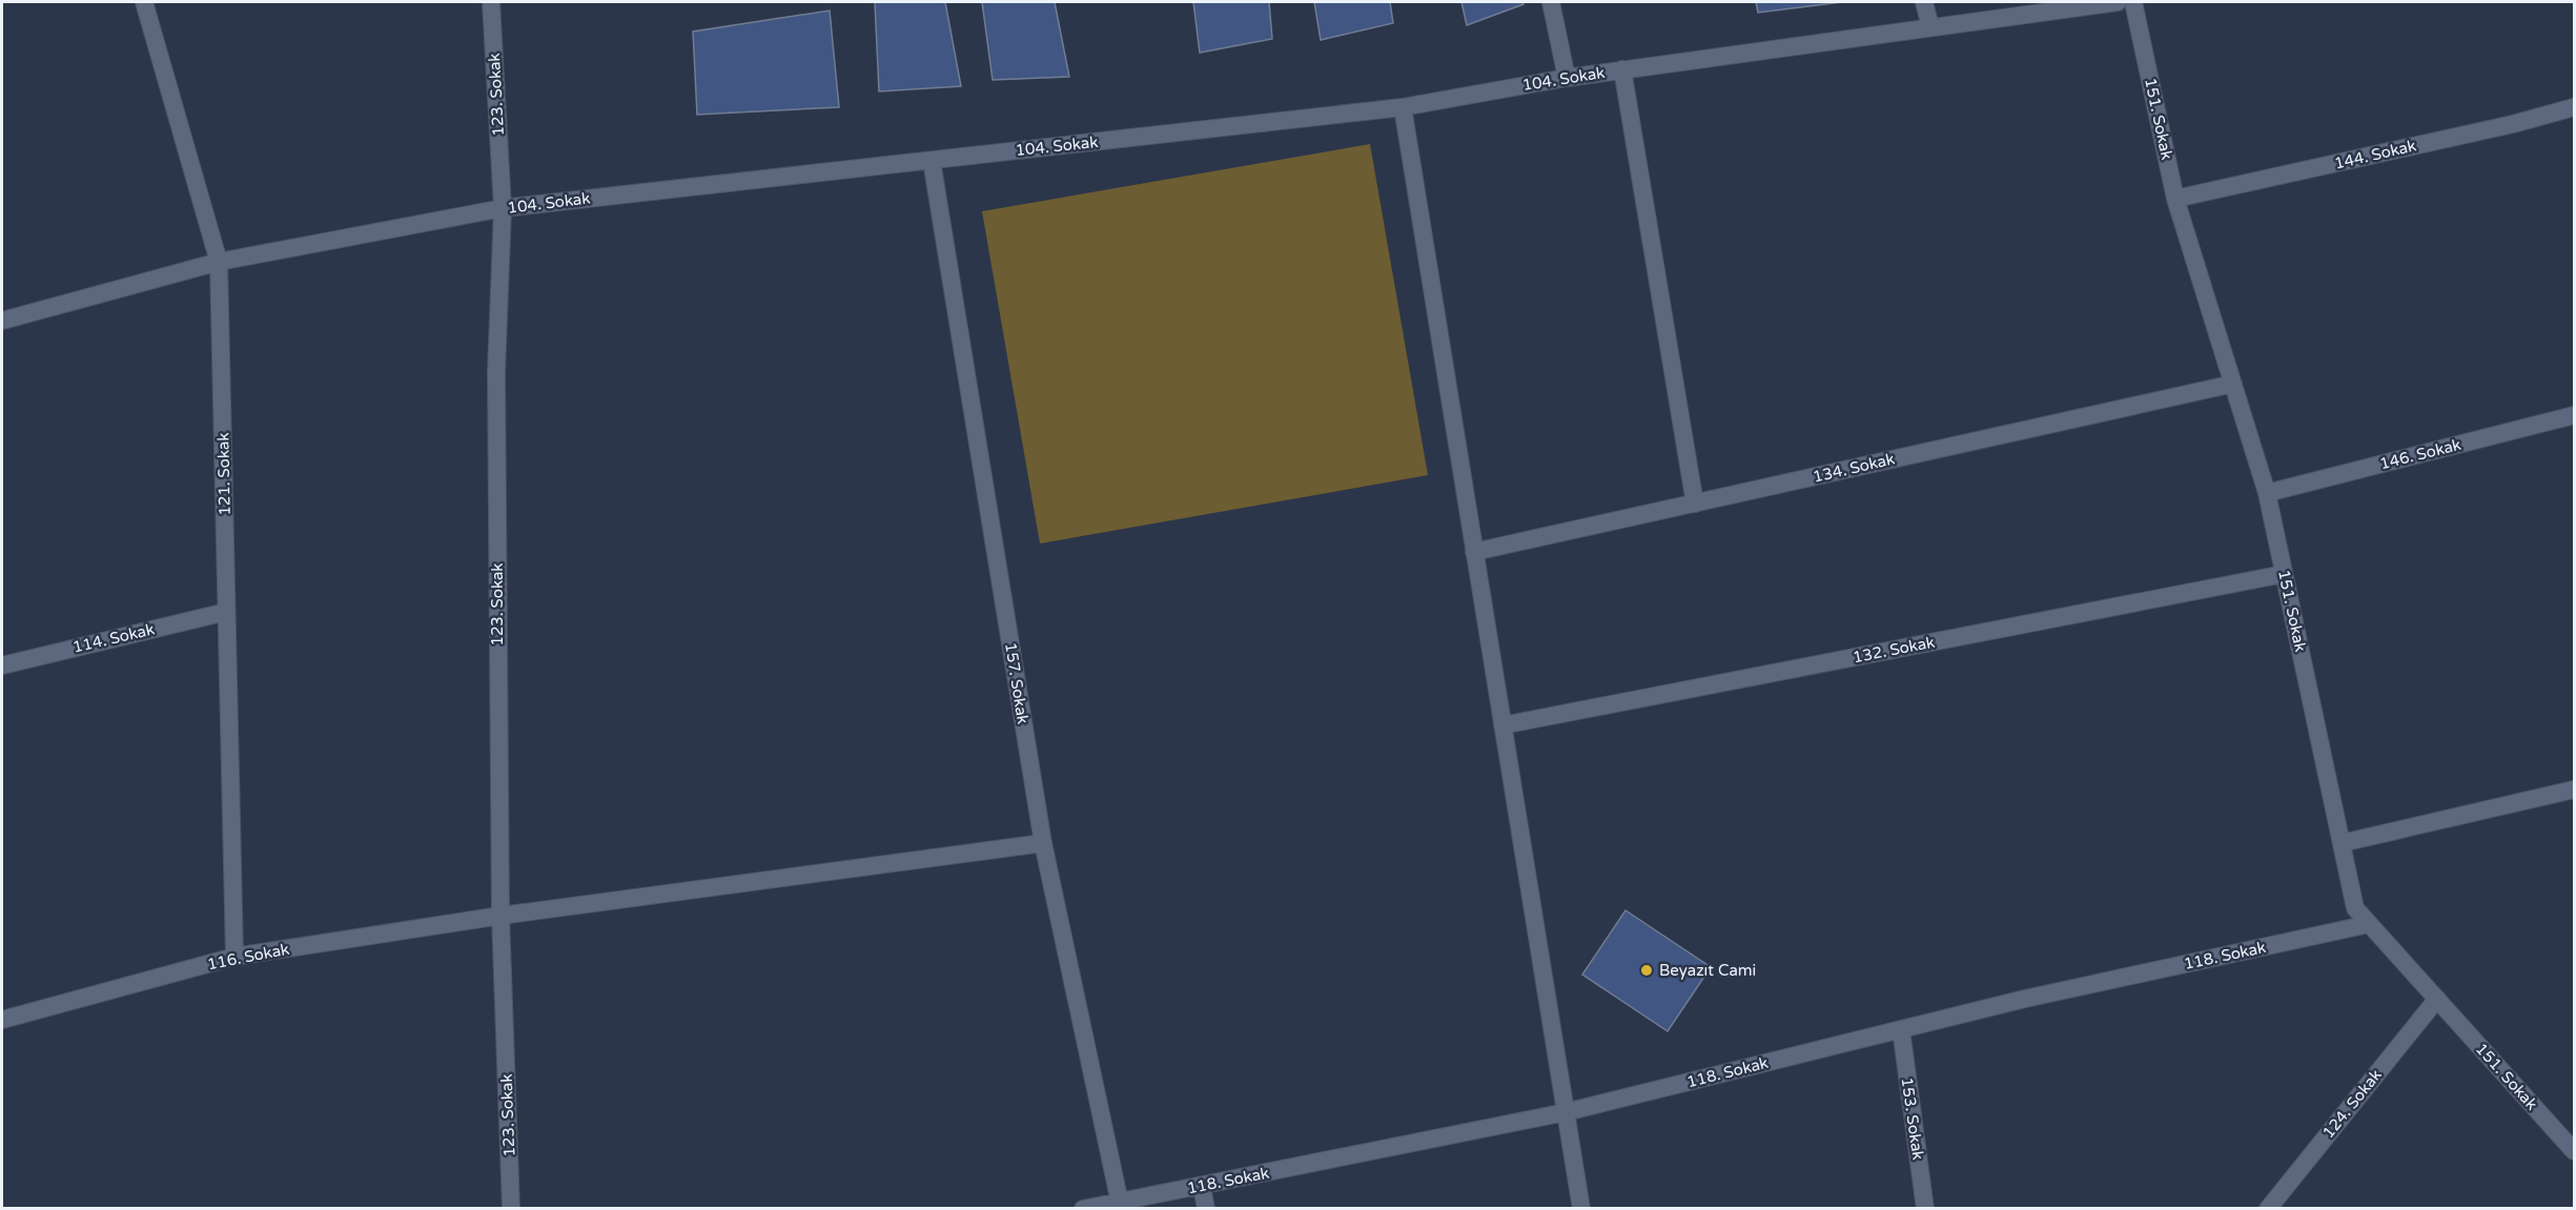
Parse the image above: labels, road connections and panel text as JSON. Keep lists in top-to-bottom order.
{
  "streets": {
    "street": [
      "104. Sokak",
      "123. Sokak",
      "151. Sokak",
      "144. Sokak",
      "146. Sokak",
      "134. Sokak",
      "121. Sokak",
      "114. Sokak",
      "132. Sokak",
      "157. Sokak",
      "118. Sokak",
      "116. Sokak",
      "124. Sokak",
      "153. Sokak"
    ]
  },
  "crossings": [
    ["104. Sokak", "123. Sokak"],
    ["104. Sokak", "121. Sokak"],
    ["104. Sokak", "157. Sokak"],
    ["123. Sokak", "116. Sokak"],
    ["151. Sokak", "144. Sokak"],
    ["151. Sokak", "146. Sokak"],
    ["151. Sokak", "134. Sokak"],
    ["151. Sokak", "132. Sokak"],
    ["151. Sokak", "118. Sokak"],
    ["151. Sokak", "124. Sokak"],
    ["121. Sokak", "114. Sokak"],
    ["121. Sokak", "116. Sokak"],
    ["157. Sokak", "118. Sokak"],
    ["157. Sokak", "116. Sokak"],
    ["118. Sokak", "153. Sokak"]
  ],
  "places": ["Beyazıt Cami"]
}
